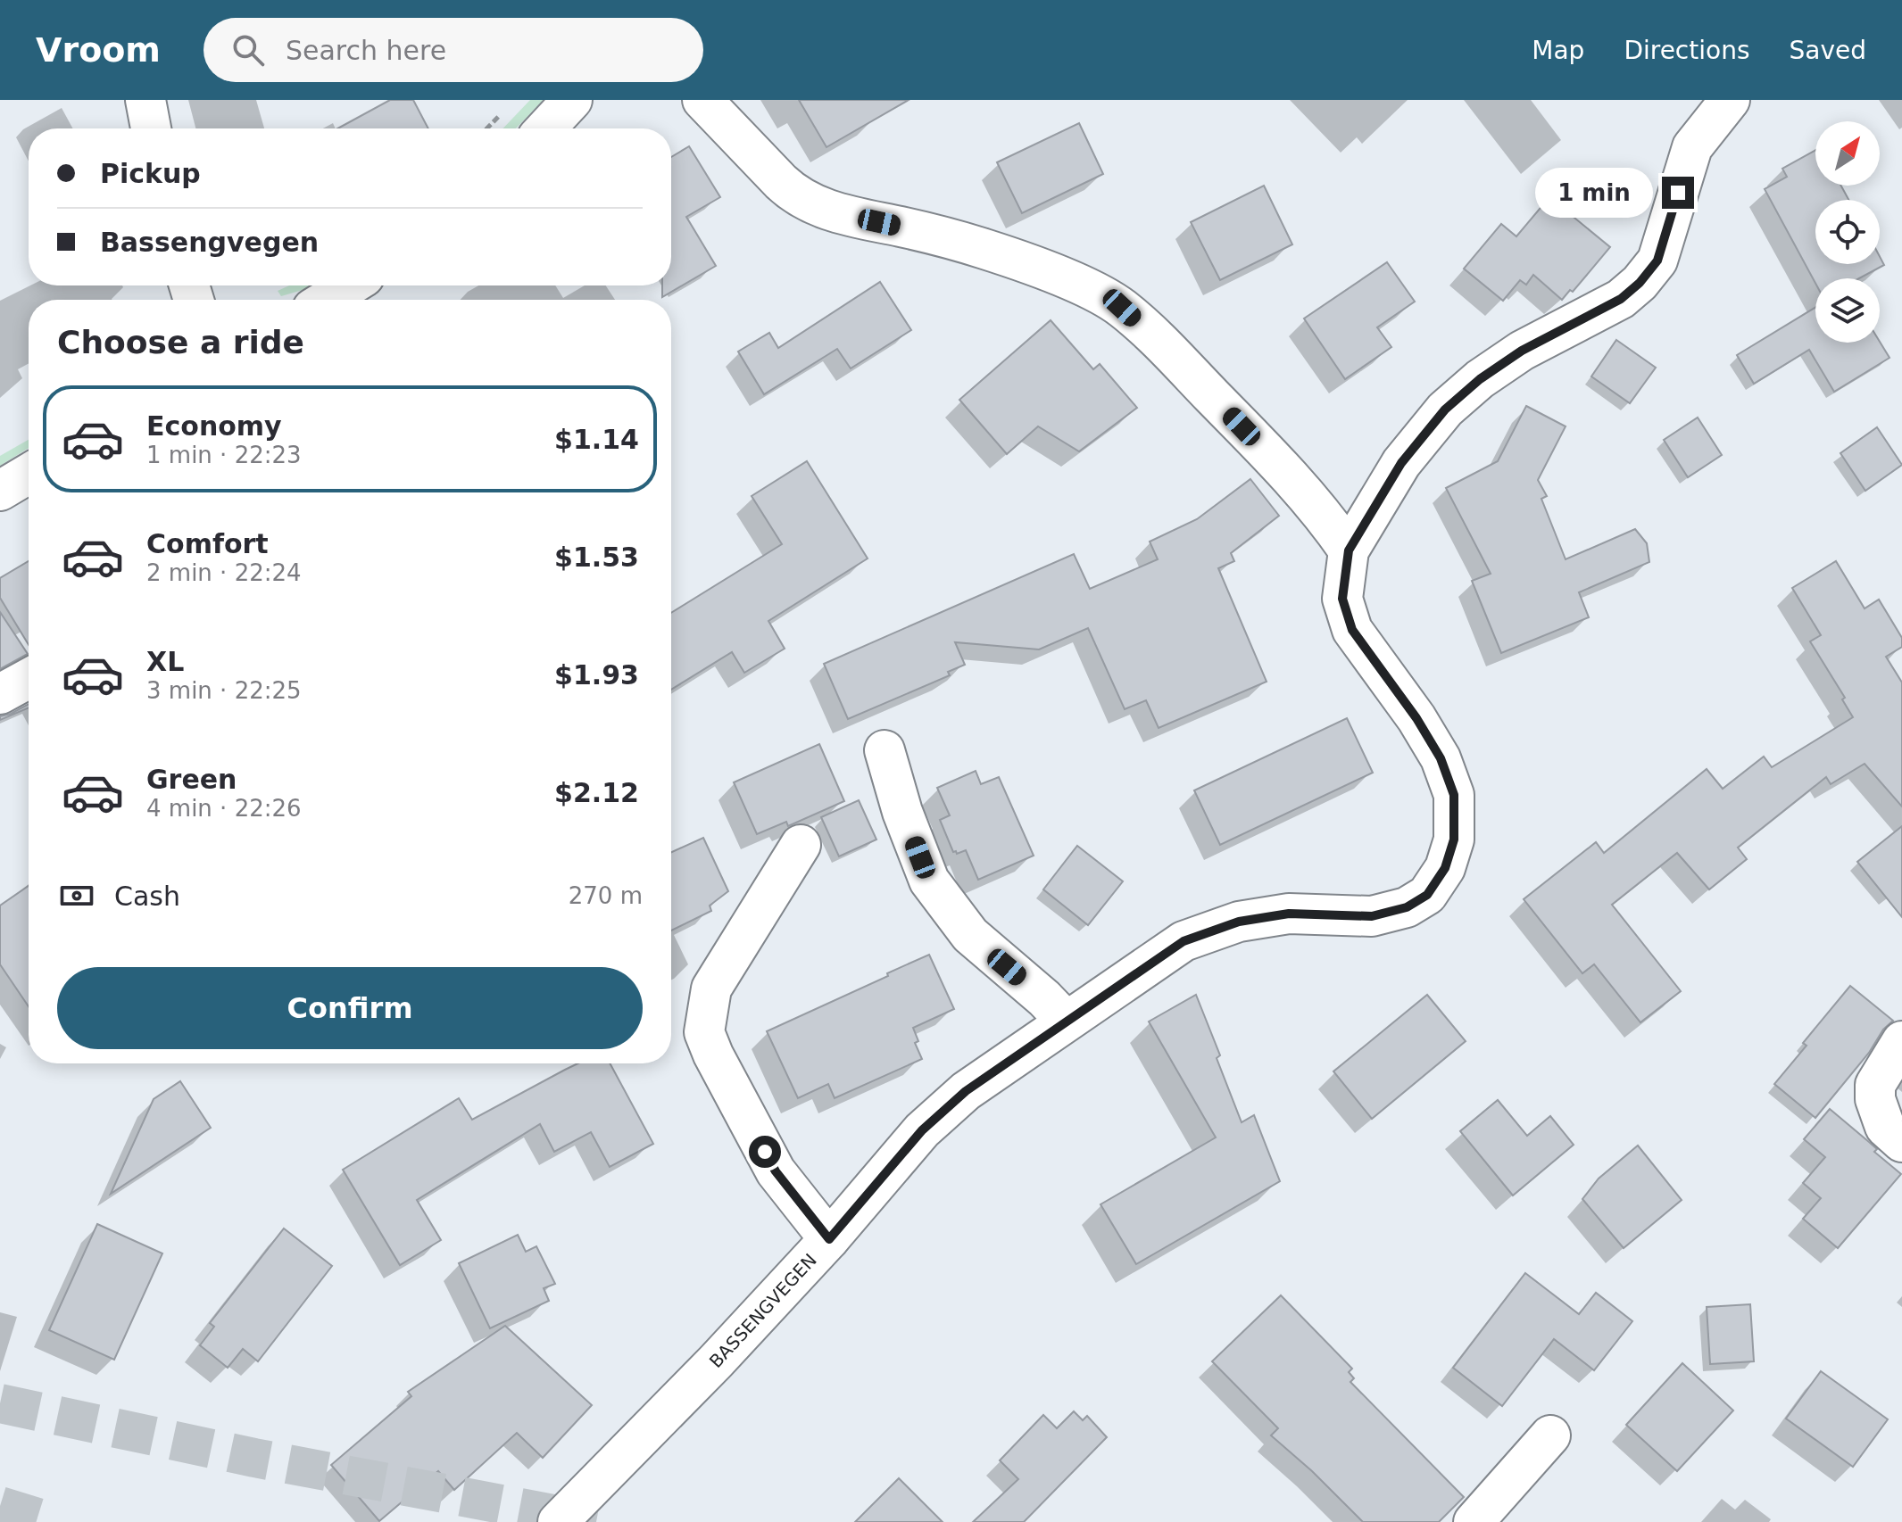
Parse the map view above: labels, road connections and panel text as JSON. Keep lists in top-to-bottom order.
{
  "streets": {
    "street": ["BASSENGVEGEN"]
  },
  "north": "top right",
  "page": {
    "header": "Vroom",
    "search": "Search here",
    "nav": ["Map", "Directions", "Saved"],
    "banner": ["Pickup", "Bassengvegen"],
    "bubble": "1 min",
    "heading": "Choose a ride",
    "list": [
      {
        "name": "Economy",
        "note": "1 min · 22:23",
        "value": "$1.14"
      },
      {
        "name": "Comfort",
        "note": "2 min · 22:24",
        "value": "$1.53"
      },
      {
        "name": "XL",
        "note": "3 min · 22:25",
        "value": "$1.93"
      },
      {
        "name": "Green",
        "note": "4 min · 22:26",
        "value": "$2.12"
      }
    ],
    "pay": ["Cash", "270 m"],
    "buttons": "Confirm"
  }
}
